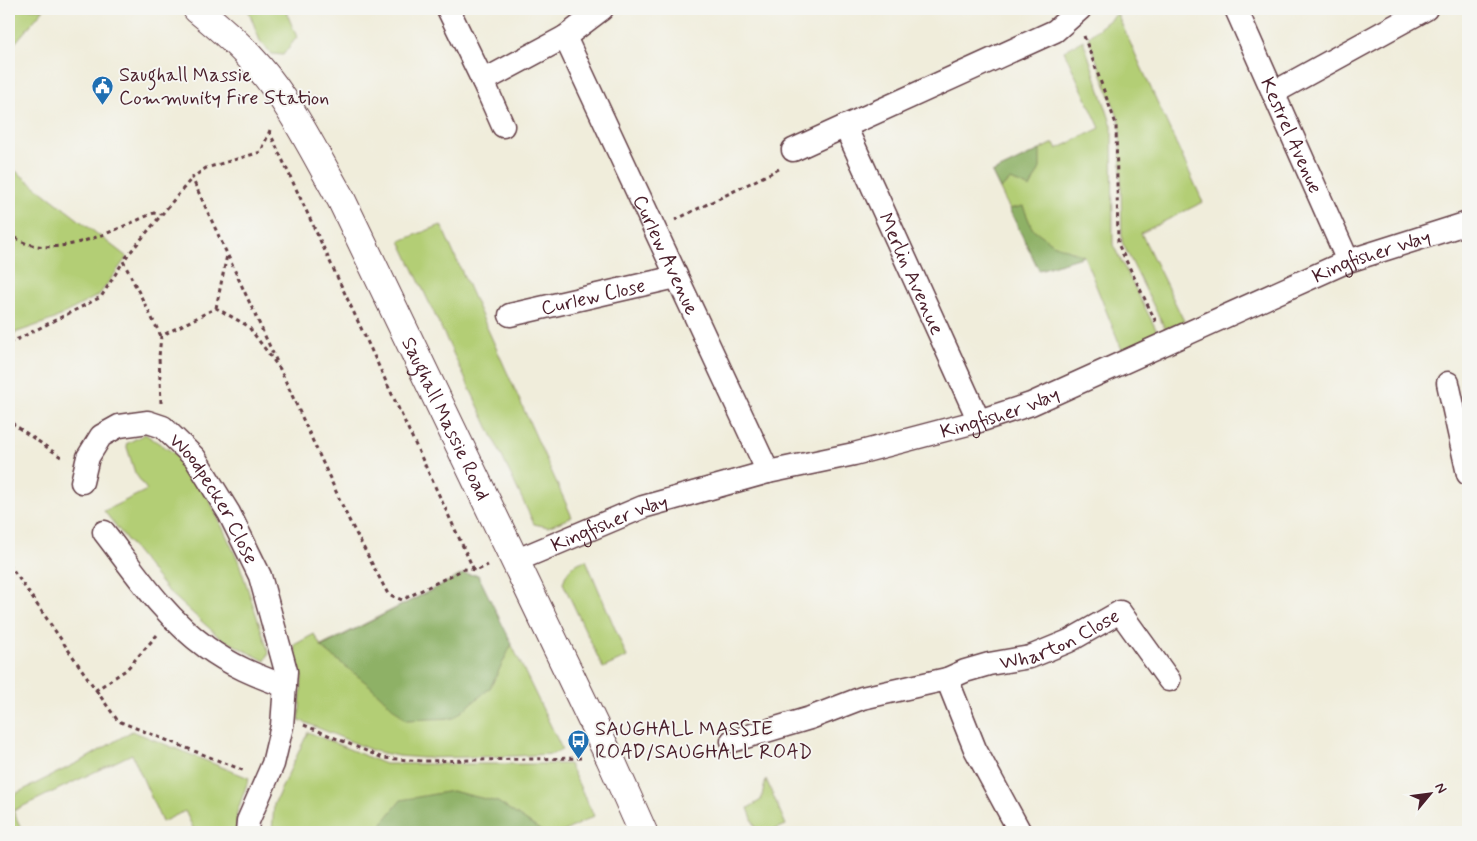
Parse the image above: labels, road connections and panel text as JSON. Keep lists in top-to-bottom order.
{
  "streets": {
    "main road": ["Saughall Massie Road"],
    "street": [
      "Kestrel Avenue",
      "Curlew Avenue",
      "Kingfisher Way",
      "Merlin Avenue",
      "Curlew Close",
      "Woodpecker Close",
      "Wharton Close"
    ]
  },
  "crossings": [
    ["Kestrel Avenue", "Kingfisher Way"],
    ["Curlew Avenue", "Kingfisher Way"],
    ["Curlew Avenue", "Curlew Close"],
    ["Kingfisher Way", "Merlin Avenue"],
    ["Kingfisher Way", "Saughall Massie Road"]
  ],
  "places": {
    "public building": ["Saughall Massie Community Fire Station"],
    "bus stop": ["SAUGHALL MASSIE ROAD/SAUGHALL ROAD"]
  },
  "north": "top right"
}
